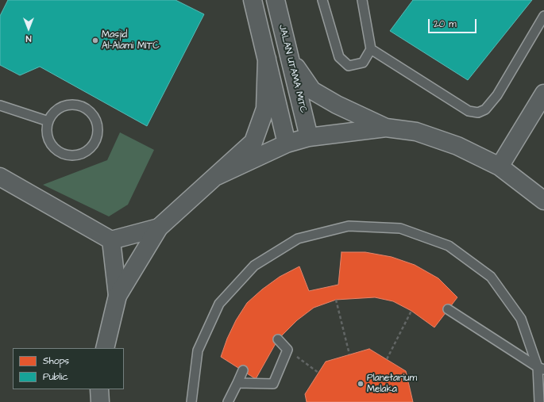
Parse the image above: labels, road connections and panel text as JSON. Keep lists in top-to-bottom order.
{
  "streets": {
    "main road": ["JALAN UTAMA MITC"]
  },
  "places": ["Masjid Al-Alami MITC", "Planetarium Melaka"],
  "legend": ["Shops", "Public"],
  "scale_bar": "20 m",
  "north": "bottom"
}
